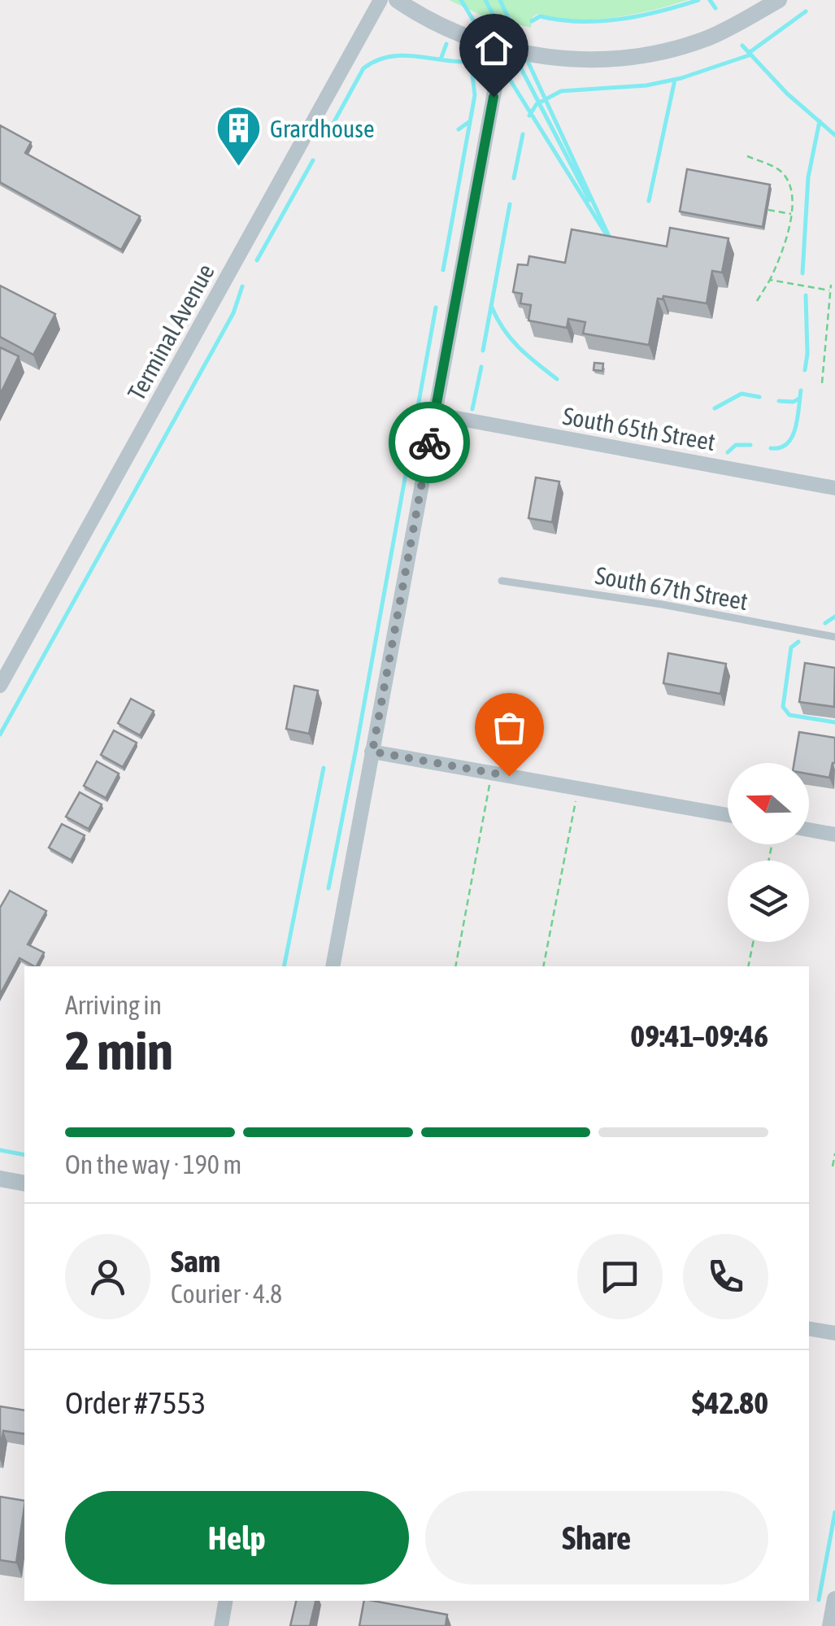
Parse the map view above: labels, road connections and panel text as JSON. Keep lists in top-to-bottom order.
{
  "streets": {
    "street": ["Terminal Avenue", "South 65th Street"],
    "lane": ["South 67th Street"]
  },
  "places": {
    "building": ["Grardhouse"]
  },
  "north": "left",
  "page": {
    "heading": ["2 min", "Arriving in", "09:41–09:46"],
    "panel": [
      "Sam",
      "Courier · 4.8",
      "Order #7553",
      "$42.80"
    ],
    "bar": "On the way · 190 m",
    "buttons": ["Help", "Share"]
  }
}
